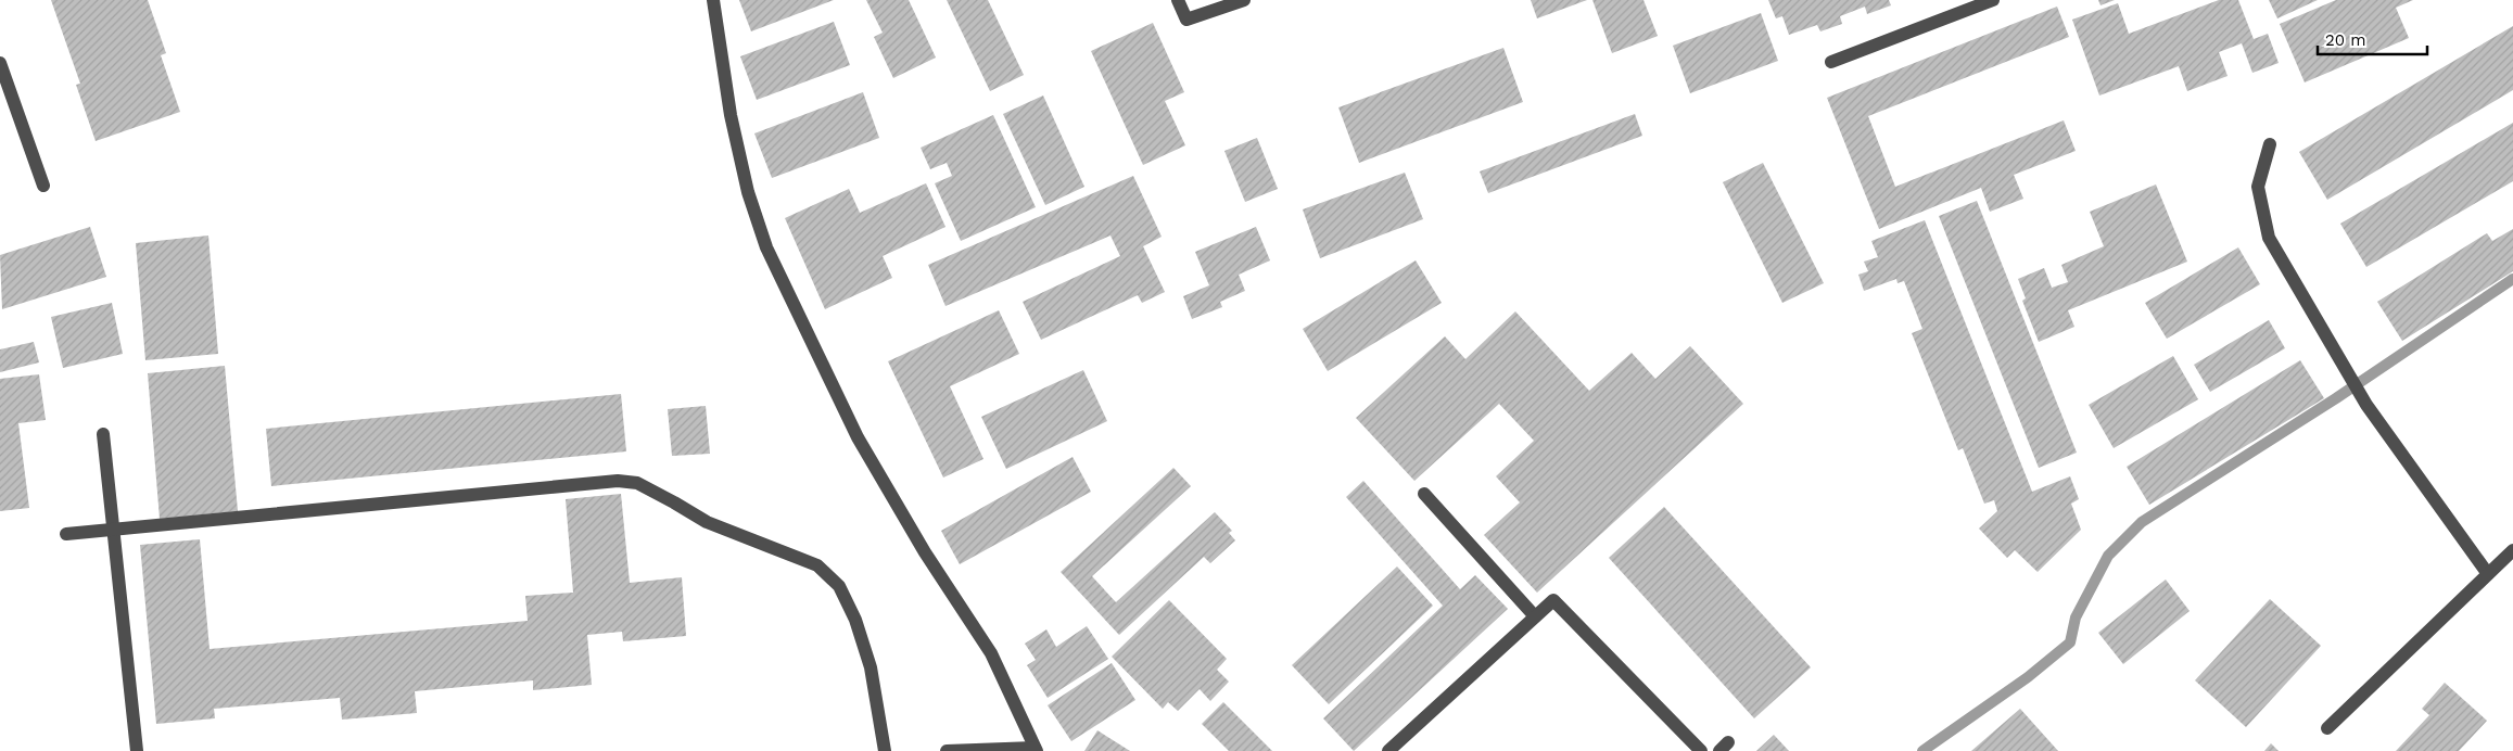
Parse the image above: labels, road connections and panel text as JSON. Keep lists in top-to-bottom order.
{
  "scale_bar": "20 m"
}
